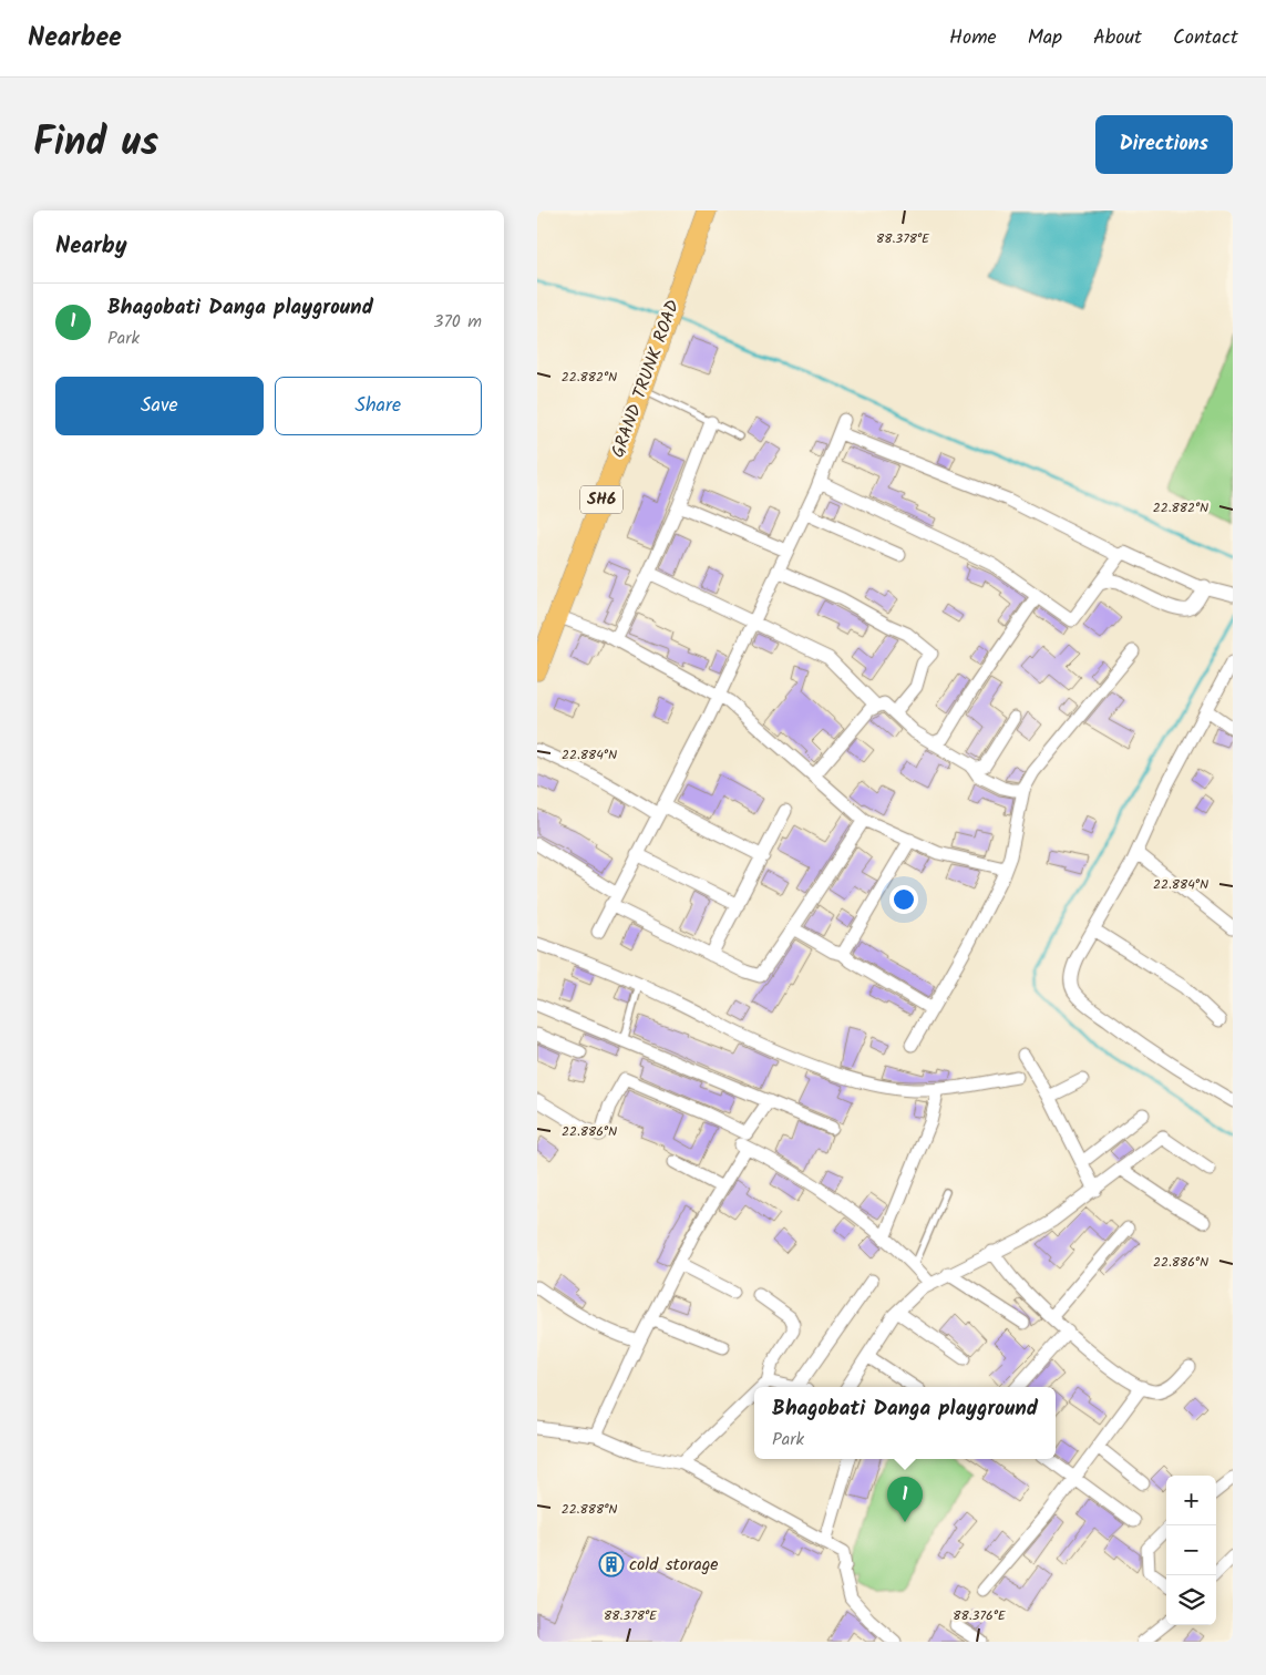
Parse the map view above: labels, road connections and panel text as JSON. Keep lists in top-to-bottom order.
{
  "streets": {
    "main road": ["GRAND TRUNK ROAD", "SH6"]
  },
  "places": {
    "building": ["cold storage"]
  },
  "page": {
    "header": "Nearbee",
    "nav": [
      "Home",
      "Map",
      "About",
      "Contact"
    ],
    "title": "Find us",
    "buttons": [
      "Directions",
      ["Save", "Share"]
    ],
    "heading": "Nearby",
    "list": [
      {
        "mark": "1",
        "name": "Bhagobati Danga playground",
        "note": "Park",
        "value": "370 m"
      }
    ],
    "popup": ["Bhagobati Danga playground", "Park"],
    "map_buttons": ["+", "−"],
    "pins": "1"
  },
  "coordinates": [
    "88.378°E",
    "22.882°N",
    "22.884°N",
    "22.886°N",
    "22.888°N",
    "88.376°E"
  ]
}
